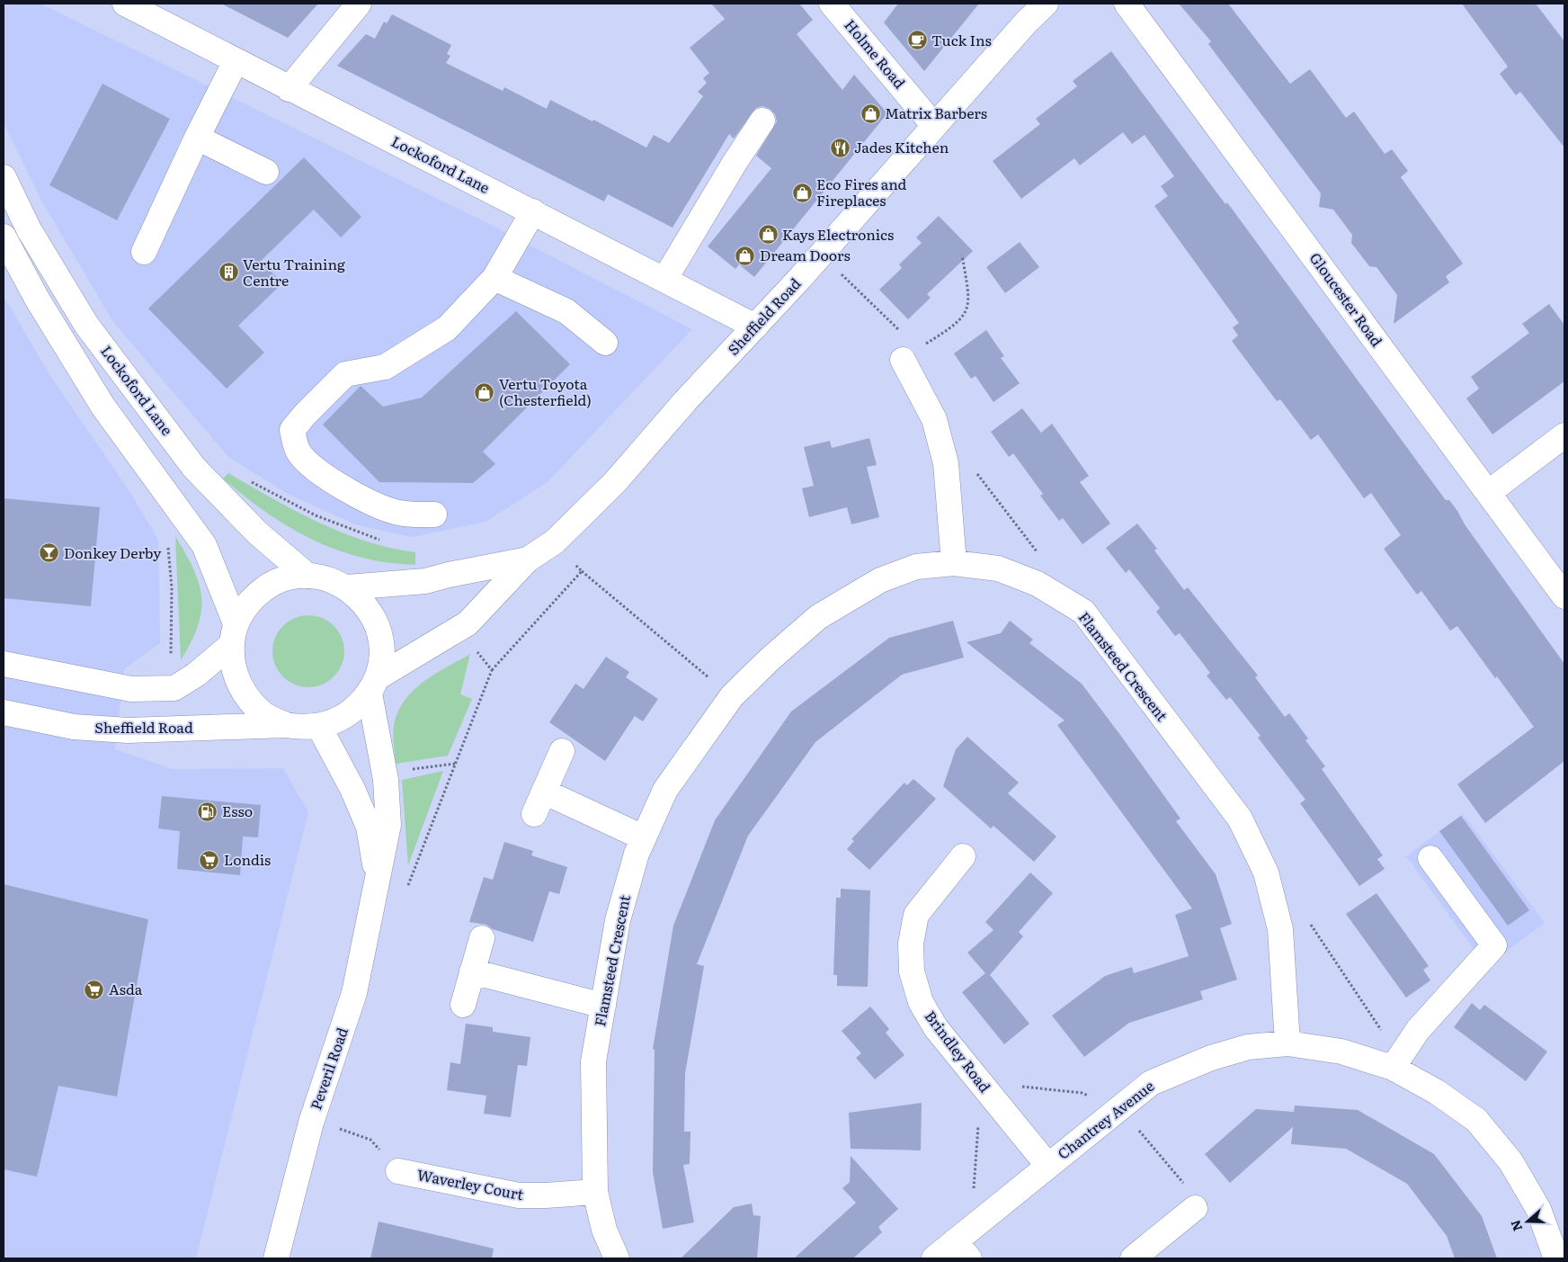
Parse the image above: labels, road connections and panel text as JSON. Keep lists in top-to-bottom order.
{
  "streets": {
    "street": [
      "Holme Road",
      "Lockoford Lane",
      "Gloucester Road",
      "Sheffield Road",
      "Flamsteed Crescent",
      "Brindley Road",
      "Peveril Road",
      "Chantrey Avenue",
      "Waverley Court"
    ]
  },
  "crossings": [
    ["Holme Road", "Sheffield Road"],
    ["Lockoford Lane", "Sheffield Road"],
    ["Lockoford Lane", "Peveril Road"],
    ["Sheffield Road", "Peveril Road"],
    ["Flamsteed Crescent", "Chantrey Avenue"],
    ["Flamsteed Crescent", "Waverley Court"],
    ["Brindley Road", "Chantrey Avenue"]
  ],
  "places": {
    "cafe": ["Tuck Ins"],
    "shop": [
      "Matrix Barbers",
      "Eco Fires and Fireplaces",
      "Kays Electronics",
      "Dream Doors",
      "Vertu Toyota (Chesterfield)"
    ],
    "restaurant": ["Jades Kitchen"],
    "building": ["Vertu Training Centre"],
    "bar": ["Donkey Derby"],
    "fuel station": ["Esso"],
    "supermarket": ["Londis", "Asda"]
  },
  "north": "left"
}
